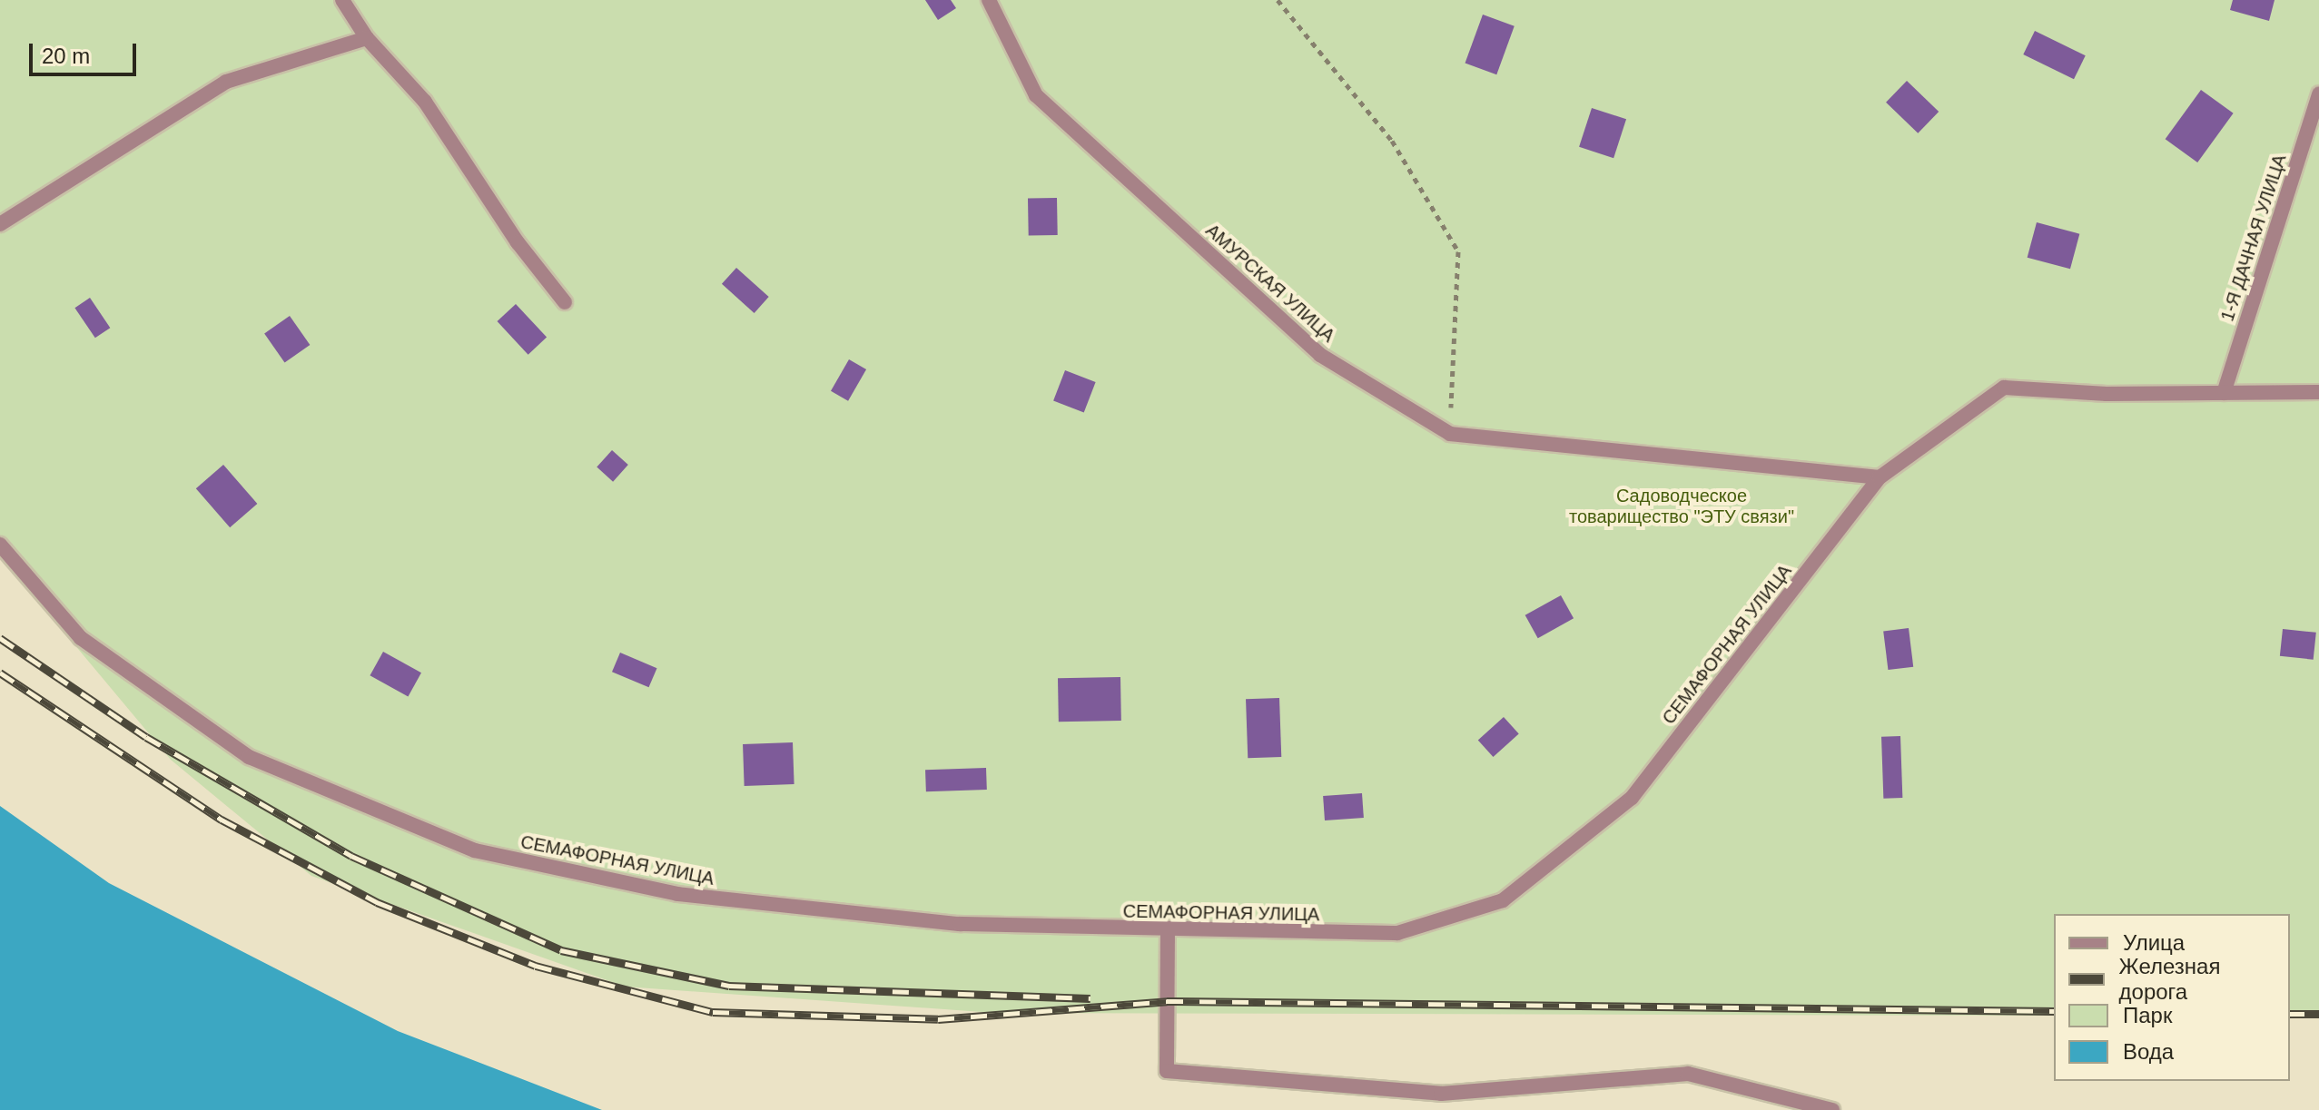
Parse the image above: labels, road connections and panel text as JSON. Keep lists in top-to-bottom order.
{
  "streets": {
    "street": ["1-Я ДАЧНАЯ УЛИЦА", "АМУРСКАЯ УЛИЦА", "СЕМАФОРНАЯ УЛИЦА"]
  },
  "crossings": [
    ["1-Я ДАЧНАЯ УЛИЦА", "СЕМАФОРНАЯ УЛИЦА"],
    ["АМУРСКАЯ УЛИЦА", "СЕМАФОРНАЯ УЛИЦА"]
  ],
  "parks": ["Садоводческое товарищество \"ЭТУ связи\""],
  "legend": [
    "Улица",
    "Железная дорога",
    "Парк",
    "Вода"
  ],
  "scale_bar": "20 m"
}
